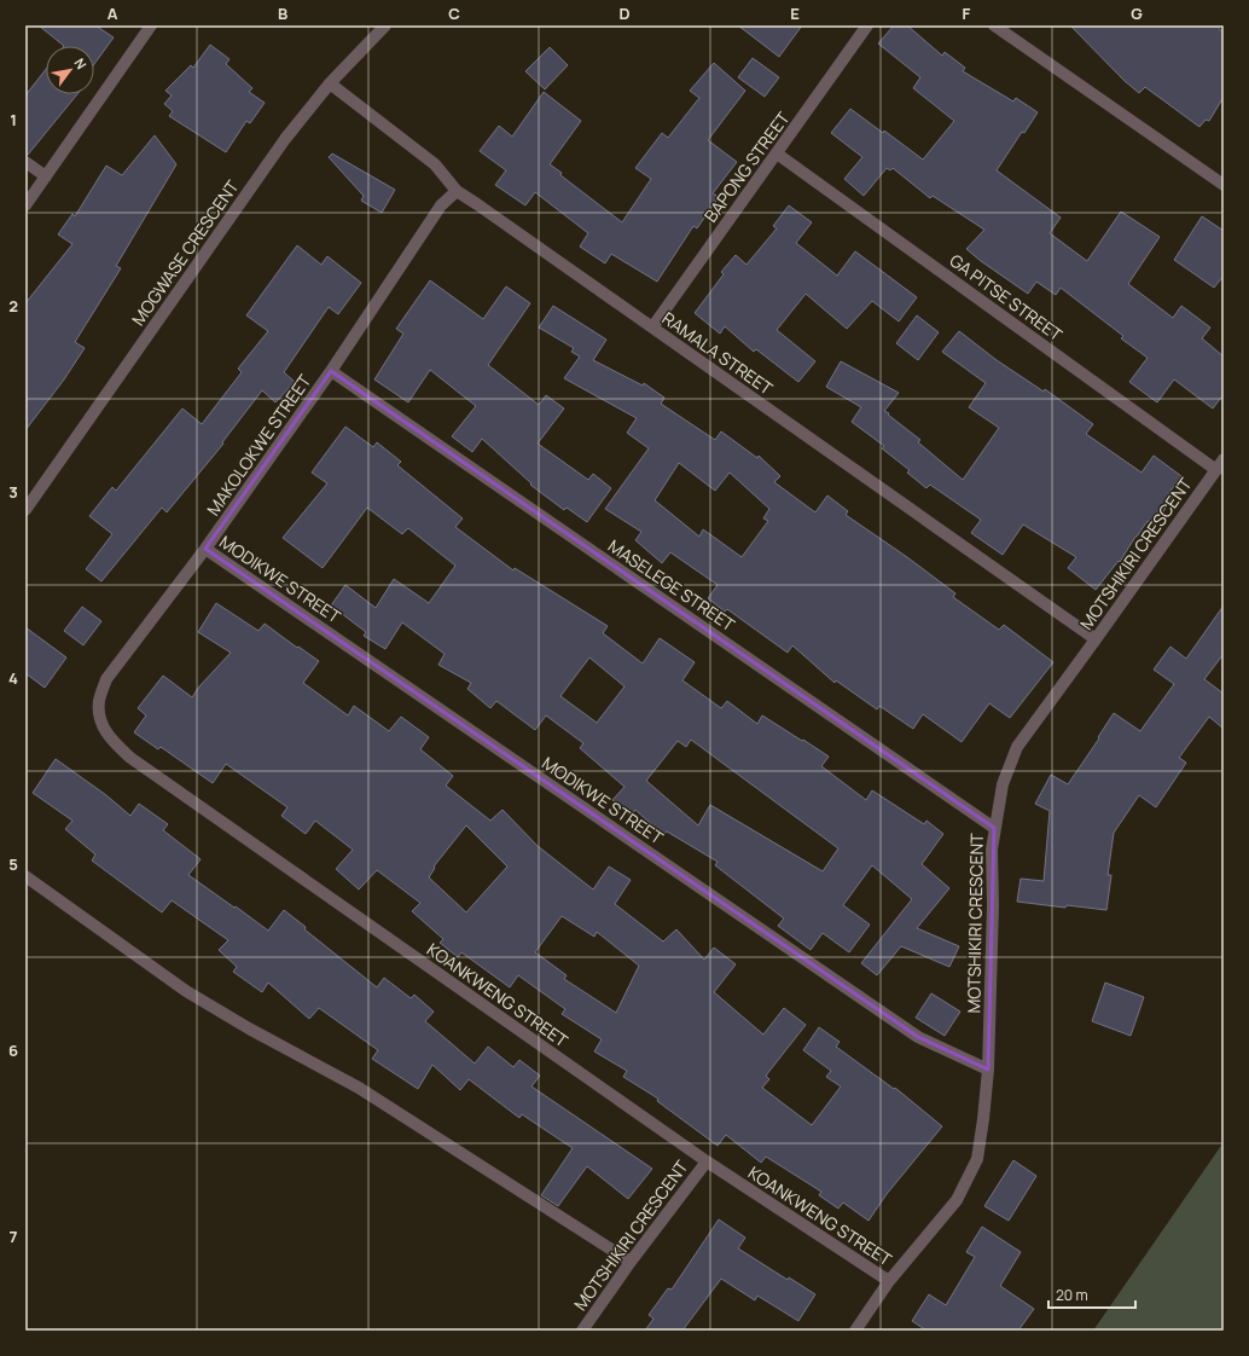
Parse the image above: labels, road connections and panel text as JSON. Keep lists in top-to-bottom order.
{
  "streets": {
    "street": [
      "BAPONG STREET",
      "MOGWASE CRESCENT",
      "GA PITSE STREET",
      "RAMALA STREET",
      "MAKOLOKWE STREET",
      "MOTSHIKIRI CRESCENT",
      "MODIKWE STREET",
      "MASELEGE STREET",
      "KOANKWENG STREET"
    ]
  },
  "crossings": [
    ["BAPONG STREET", "GA PITSE STREET"],
    ["BAPONG STREET", "RAMALA STREET"],
    ["MOGWASE CRESCENT", "RAMALA STREET"],
    ["GA PITSE STREET", "MOTSHIKIRI CRESCENT"],
    ["RAMALA STREET", "MAKOLOKWE STREET"],
    ["RAMALA STREET", "MOTSHIKIRI CRESCENT"],
    ["MAKOLOKWE STREET", "MODIKWE STREET"],
    ["MAKOLOKWE STREET", "MASELEGE STREET"],
    ["MAKOLOKWE STREET", "KOANKWENG STREET"],
    ["MOTSHIKIRI CRESCENT", "MODIKWE STREET"],
    ["MOTSHIKIRI CRESCENT", "MASELEGE STREET"],
    ["MOTSHIKIRI CRESCENT", "KOANKWENG STREET"]
  ],
  "scale_bar": "20 m",
  "north": "top right",
  "grid": {
    "columns": [
      "A",
      "B",
      "C",
      "D",
      "E",
      "F",
      "G"
    ],
    "rows": [
      "1",
      "2",
      "3",
      "4",
      "5",
      "6",
      "7"
    ]
  }
}
